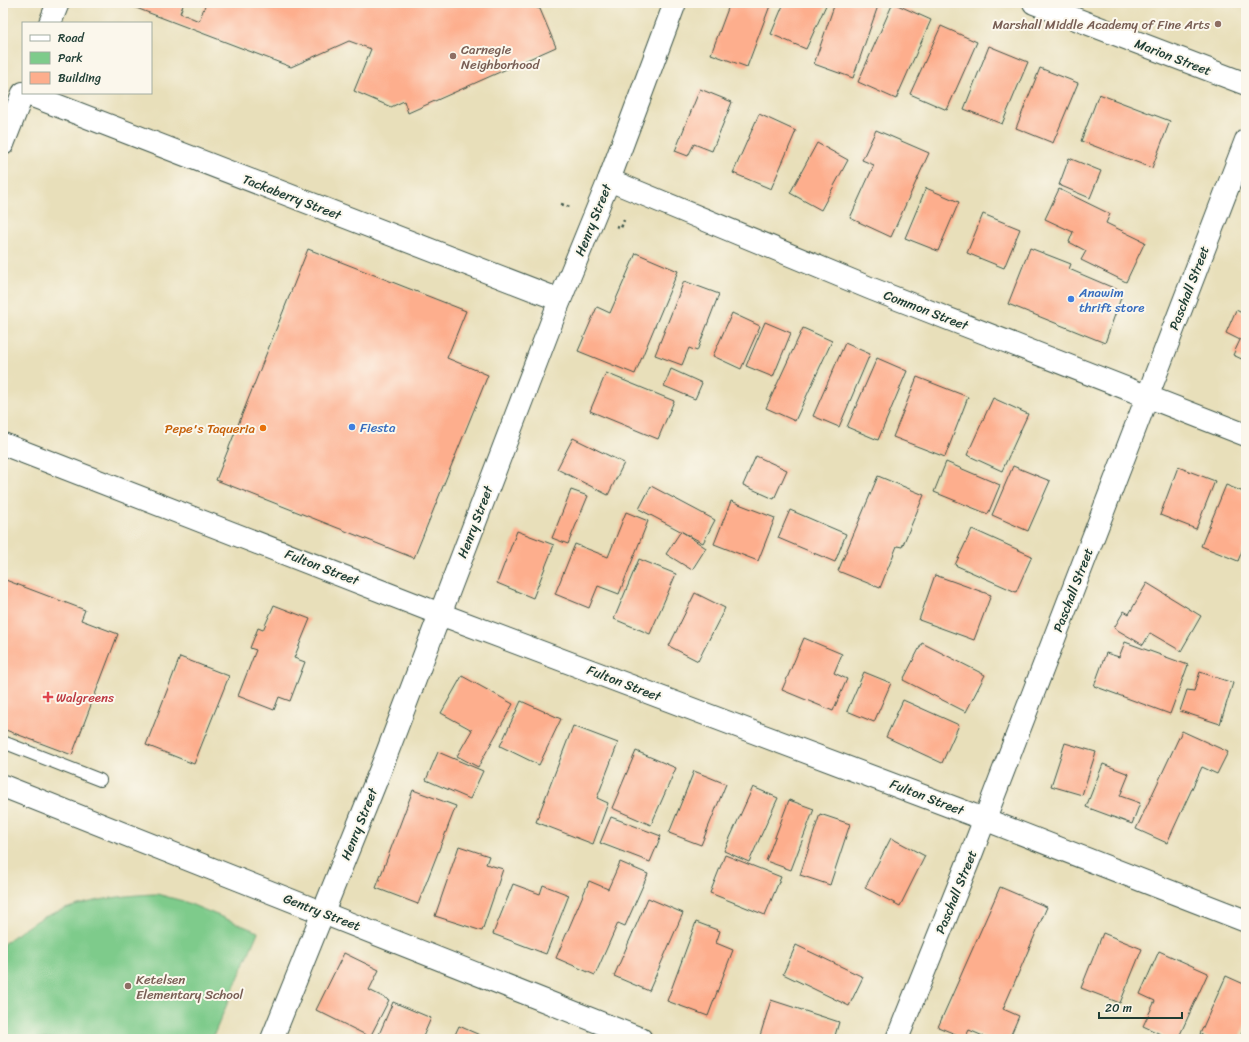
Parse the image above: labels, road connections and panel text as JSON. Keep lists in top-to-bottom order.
{
  "streets": {
    "street": [
      "Marion Street",
      "Tackaberry Street",
      "Henry Street",
      "Paschall Street",
      "Common Street",
      "Fulton Street",
      "Gentry Street"
    ]
  },
  "crossings": [
    ["Tackaberry Street", "Henry Street"],
    ["Henry Street", "Common Street"],
    ["Henry Street", "Fulton Street"],
    ["Henry Street", "Gentry Street"],
    ["Paschall Street", "Common Street"],
    ["Paschall Street", "Fulton Street"]
  ],
  "places": {
    "other": [
      "Marshall Middle Academy of Fine Arts",
      "Carnegie Neighborhood",
      "Anawim thrift store",
      "Fiesta",
      "Pepe's Taqueria",
      "Ketelsen Elementary School"
    ],
    "health": ["Walgreens"]
  },
  "legend": ["Road", "Park", "Building"],
  "scale_bar": "20 m"
}
